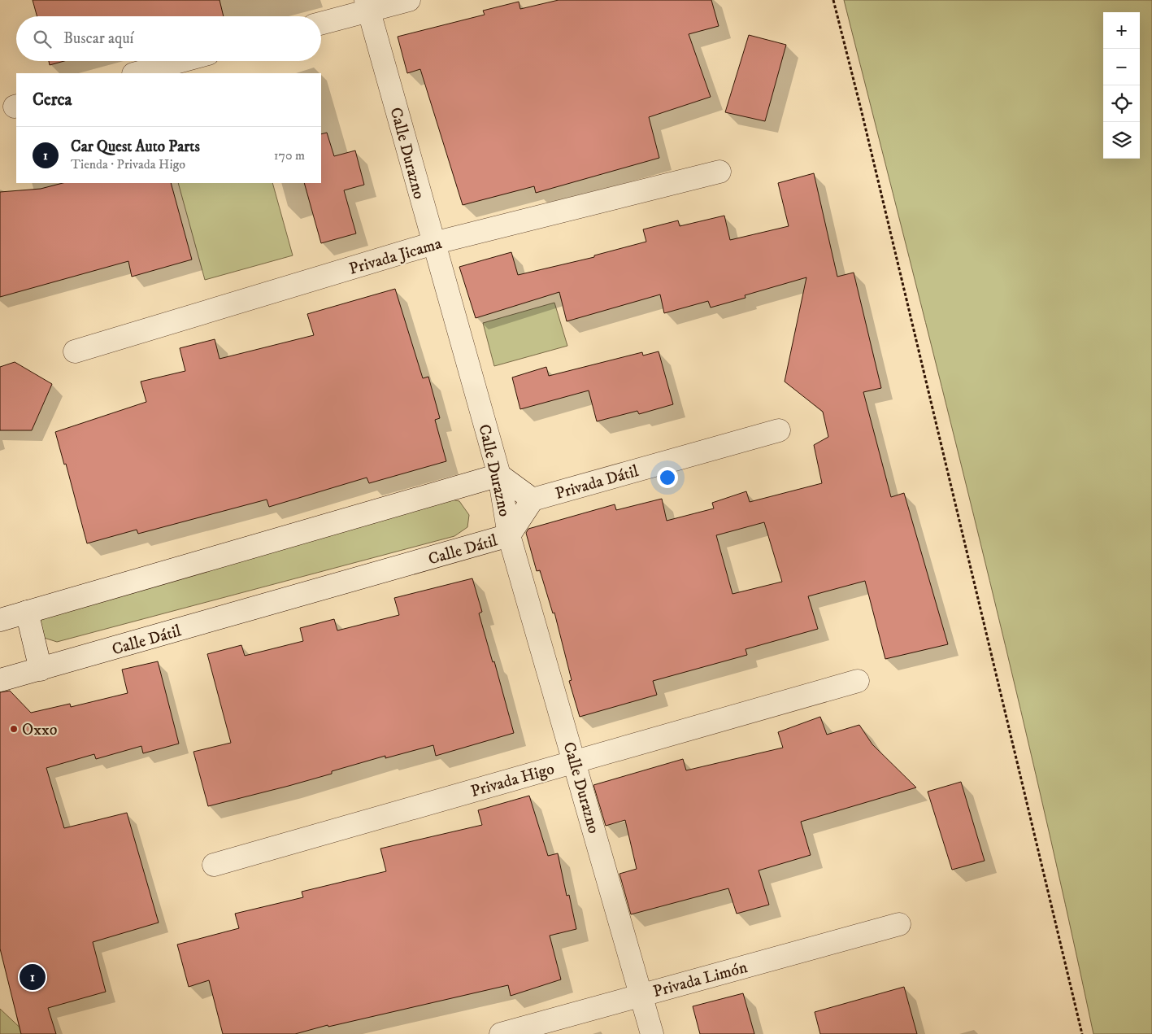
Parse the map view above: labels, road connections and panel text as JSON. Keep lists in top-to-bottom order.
{
  "streets": {
    "street": [
      "Calle Durazno",
      "Privada Jicama",
      "Privada Dátil",
      "Calle Dátil",
      "Privada Higo",
      "Privada Limón"
    ]
  },
  "crossings": [
    ["Calle Durazno", "Privada Jicama"],
    ["Calle Durazno", "Calle Dátil"],
    ["Calle Durazno", "Privada Higo"],
    ["Calle Durazno", "Privada Limón"],
    ["Privada Dátil", "Calle Dátil"]
  ],
  "places": ["Oxxo"],
  "page": {
    "map_buttons": ["+", "−"],
    "search": "Buscar aquí",
    "heading": "Cerca",
    "list": [
      {
        "mark": "1",
        "name": "Car Quest Auto Parts",
        "note": "Tienda · Privada Higo",
        "value": "170 m"
      }
    ],
    "pins": "1"
  }
}
